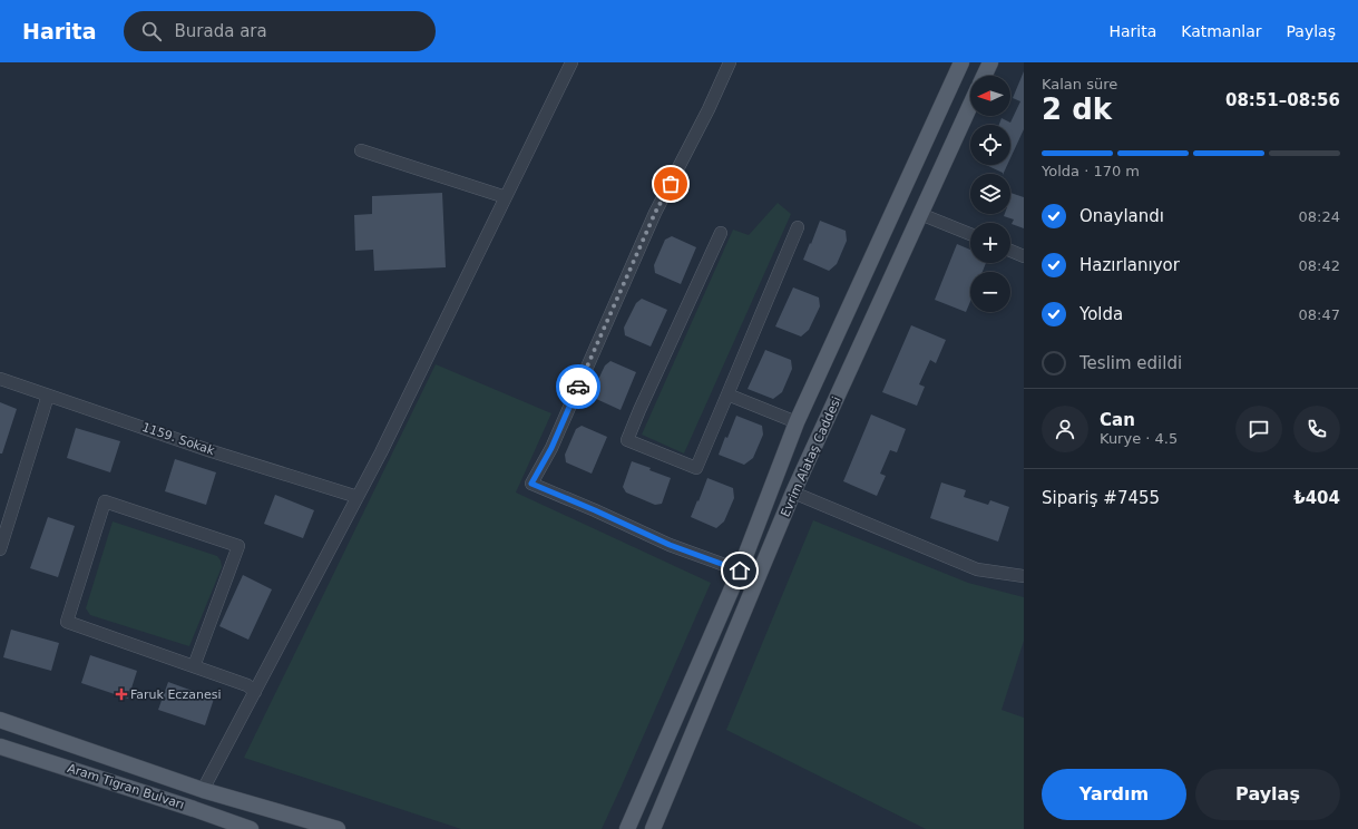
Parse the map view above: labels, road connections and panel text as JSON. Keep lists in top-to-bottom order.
{
  "streets": {
    "main road": ["Evrim Alataş Caddesi", "Aram Tigran Bulvarı"],
    "street": ["1159. Sokak"]
  },
  "places": {
    "health": ["Faruk Eczanesi"]
  },
  "north": "left",
  "page": {
    "header": "Harita",
    "search": "Burada ara",
    "nav": ["Harita", "Katmanlar", "Paylaş"],
    "heading": ["2 dk", "Kalan süre", "08:51–08:56"],
    "panel": [
      "Can",
      "Kurye · 4.5",
      "Sipariş #7455",
      "₺404"
    ],
    "map_buttons": ["+", "−"],
    "bar": "Yolda · 170 m",
    "list": [
      ["Onaylandı", "08:24"],
      ["Hazırlanıyor", "08:42"],
      ["Yolda", "08:47"],
      "Teslim edildi"
    ],
    "buttons": ["Yardım", "Paylaş"]
  }
}
